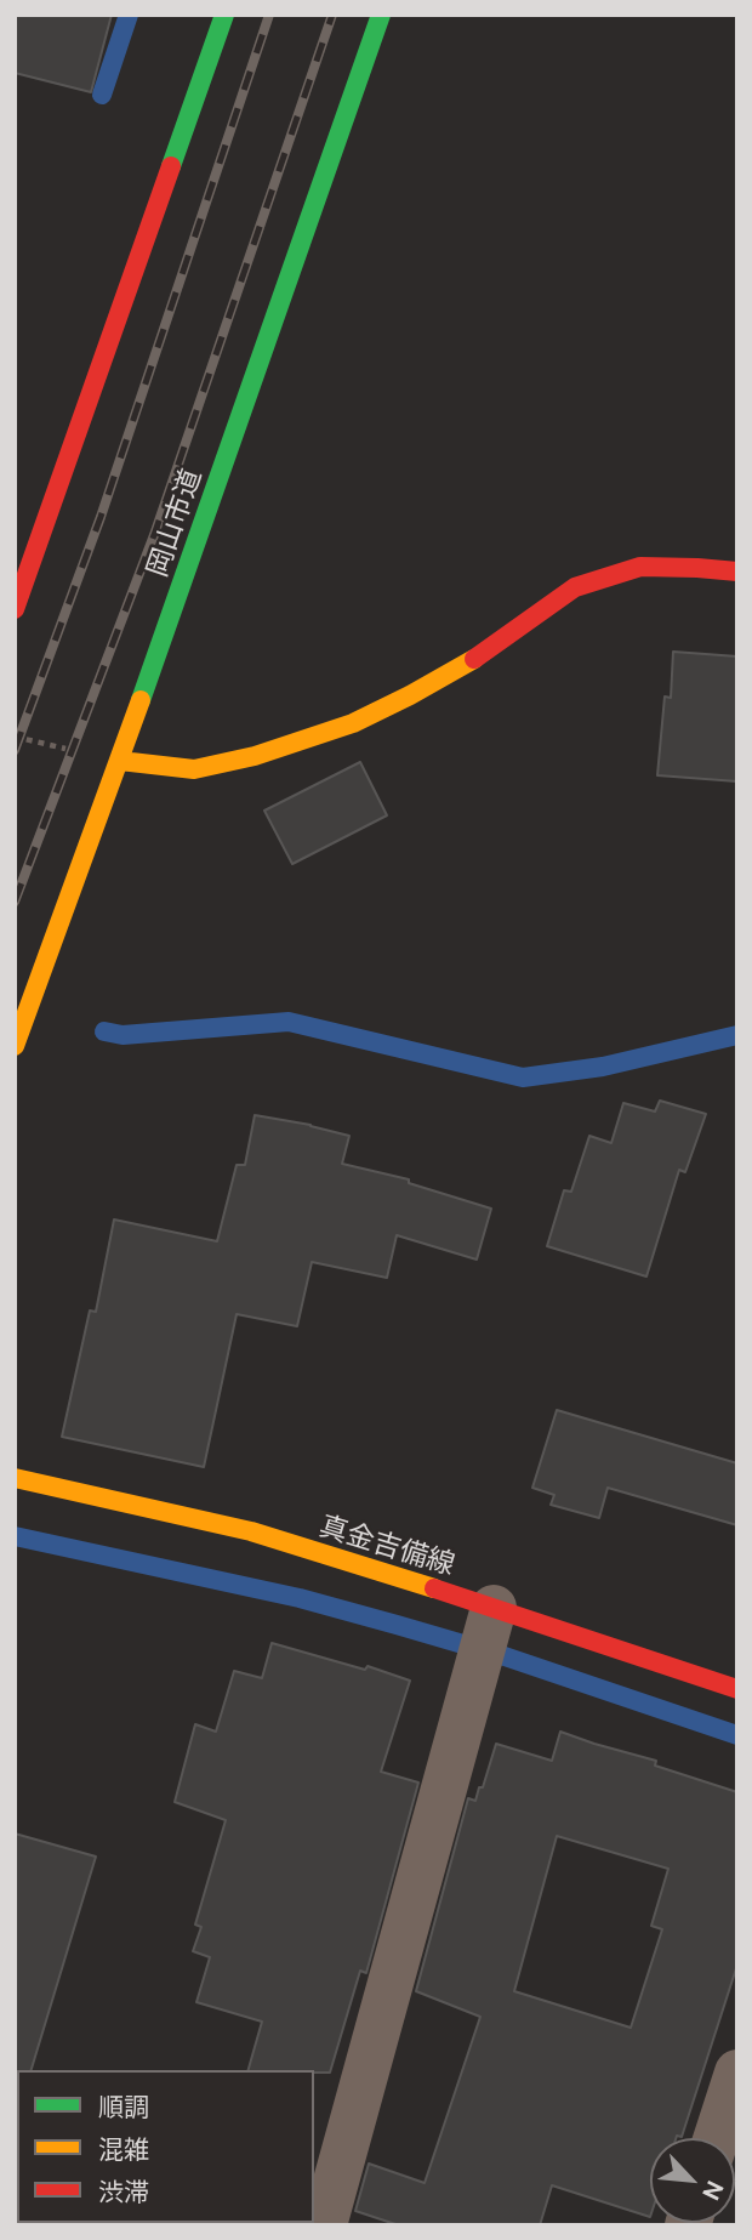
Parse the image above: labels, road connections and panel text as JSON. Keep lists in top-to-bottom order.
{
  "streets": {
    "street": ["岡山市道", "真金吉備線"]
  },
  "legend": ["順調", "混雑", "渋滞"],
  "north": "bottom right"
}
